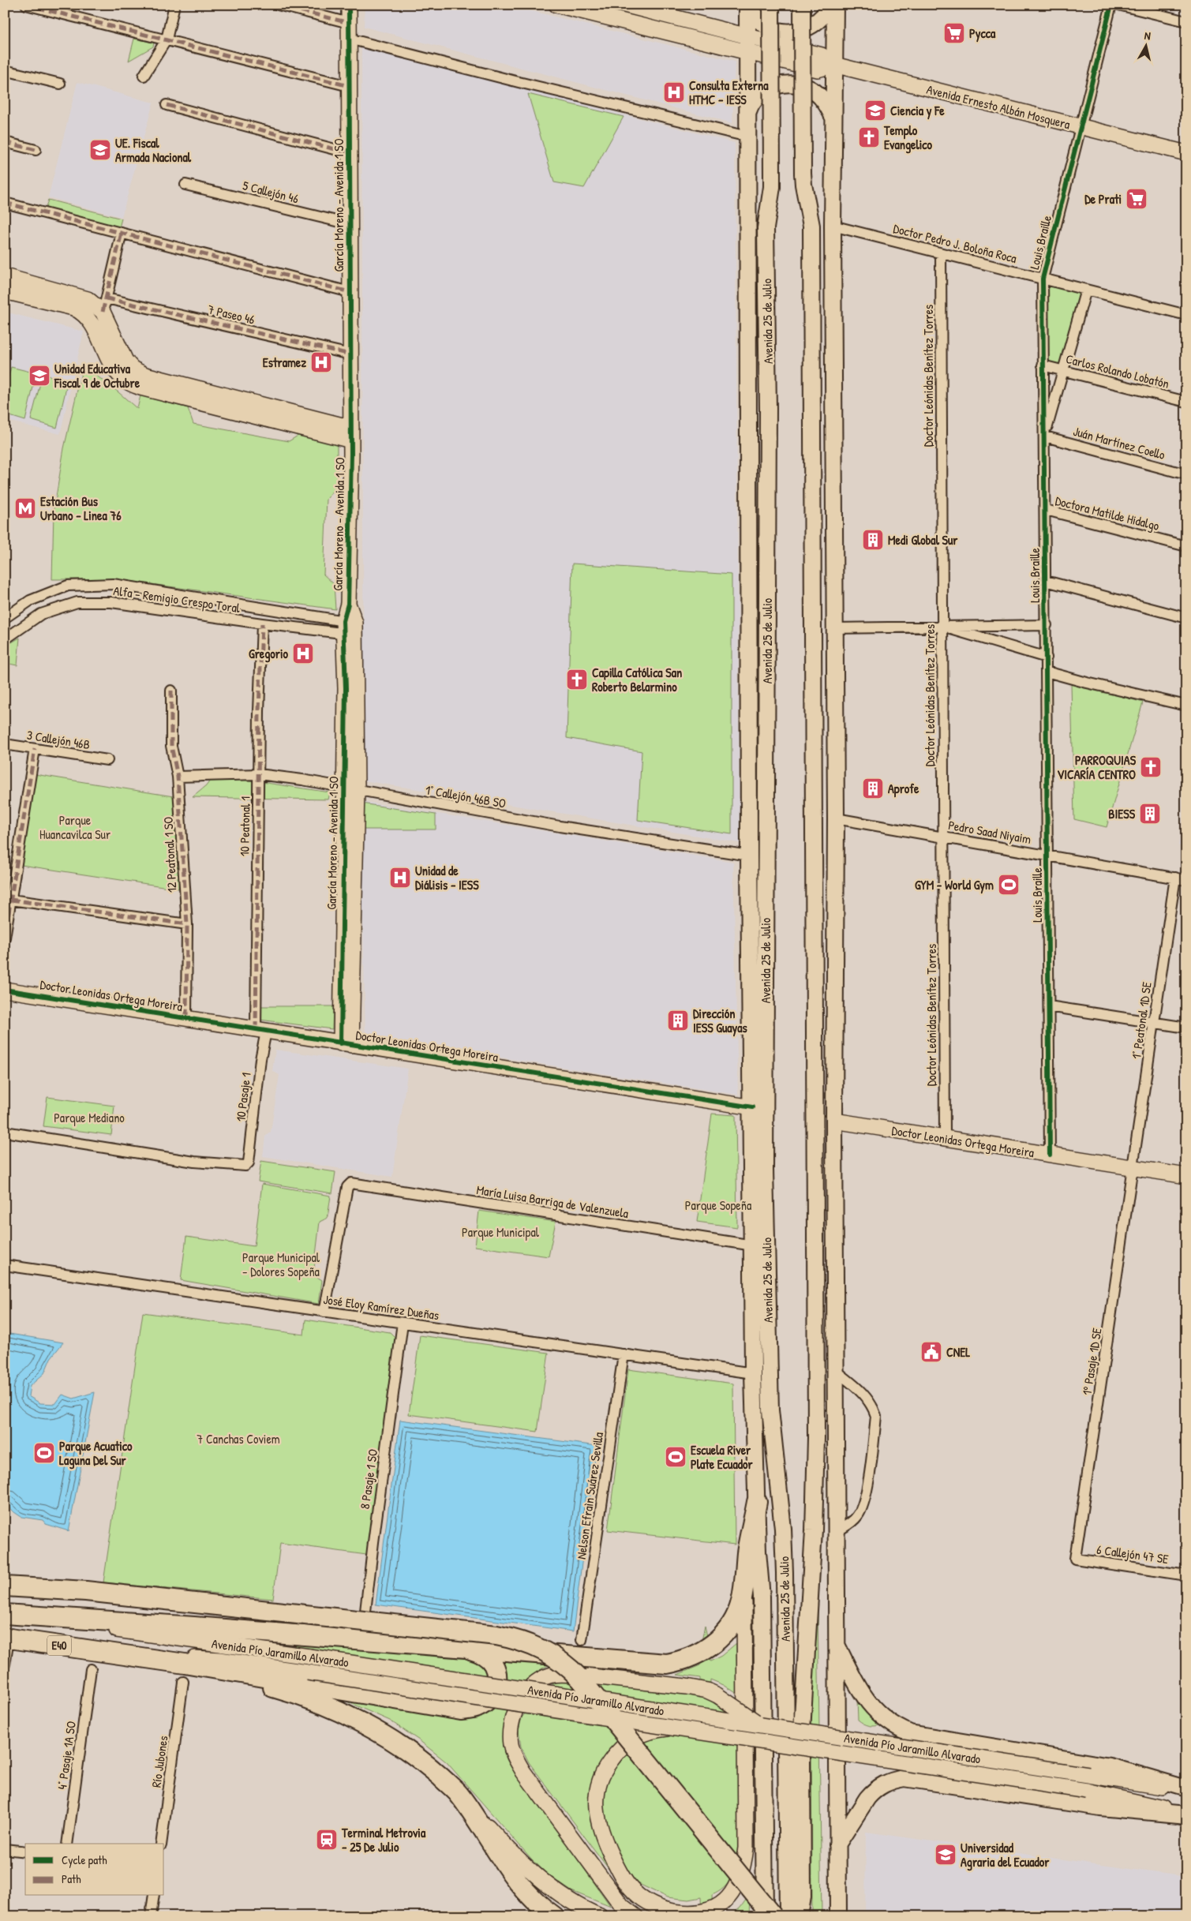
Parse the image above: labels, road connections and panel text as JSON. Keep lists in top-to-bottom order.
{
  "streets": {
    "highway": ["E40"],
    "main road": ["Avenida 25 de Julio"],
    "street": [
      "Avenida Ernesto Albán Mosquera",
      "5 Callejón 46",
      "García Moreno - Avenida 1 SO",
      "Louis Braille",
      "Doctor Pedro J. Boloña Roca",
      "7 Paseo 46",
      "Carlos Rolando Lobatón",
      "Doctor Leónidas Benítez Torres",
      "Juán Martínez Coello",
      "Doctora Matilde Hidalgo",
      "Alfa - Remigio Crespo Toral",
      "3 Callejón 46B",
      "1° Callejón 46B SO",
      "10 Peatonal 1",
      "Pedro Saad Niyaim",
      "12 Peatonal 1 SO",
      "Doctor Leonidas Ortega Moreira",
      "1° Peatonal 1D SE",
      "10 Pasaje 1",
      "María Luisa Barriga de Valenzuela",
      "José Eloy Ramírez Dueñas",
      "1º Pasaje 1D SE",
      "8 Pasaje 1 SO",
      "Nelson Efraìn Suárez Sevilla",
      "6 Callejón 47 SE",
      "Avenida Pío Jaramillo Alvarado",
      "4° Pasaje 1A SO",
      "Río Jubones"
    ]
  },
  "crossings": [
    ["Avenida Ernesto Albán Mosquera", "Louis Braille"],
    ["Avenida Ernesto Albán Mosquera", "Avenida 25 de Julio"],
    ["5 Callejón 46", "García Moreno - Avenida 1 SO"],
    ["García Moreno - Avenida 1 SO", "7 Paseo 46"],
    ["García Moreno - Avenida 1 SO", "Alfa - Remigio Crespo Toral"],
    ["García Moreno - Avenida 1 SO", "1° Callejón 46B SO"],
    ["García Moreno - Avenida 1 SO", "Doctor Leonidas Ortega Moreira"],
    ["Louis Braille", "Doctor Pedro J. Boloña Roca"],
    ["Louis Braille", "Carlos Rolando Lobatón"],
    ["Louis Braille", "Juán Martínez Coello"],
    ["Louis Braille", "Doctora Matilde Hidalgo"],
    ["Louis Braille", "Pedro Saad Niyaim"],
    ["Louis Braille", "Doctor Leonidas Ortega Moreira"],
    ["Doctor Pedro J. Boloña Roca", "Doctor Leónidas Benítez Torres"],
    ["Avenida 25 de Julio", "1° Callejón 46B SO"],
    ["Avenida 25 de Julio", "Doctor Leonidas Ortega Moreira"],
    ["Avenida 25 de Julio", "María Luisa Barriga de Valenzuela"],
    ["Avenida 25 de Julio", "José Eloy Ramírez Dueñas"],
    ["Doctor Leónidas Benítez Torres", "Pedro Saad Niyaim"],
    ["Doctor Leónidas Benítez Torres", "Doctor Leonidas Ortega Moreira"],
    ["Alfa - Remigio Crespo Toral", "10 Peatonal 1"],
    ["1° Callejón 46B SO", "10 Peatonal 1"],
    ["1° Callejón 46B SO", "12 Peatonal 1 SO"],
    ["10 Peatonal 1", "Doctor Leonidas Ortega Moreira"],
    ["10 Peatonal 1", "10 Pasaje 1"],
    ["Pedro Saad Niyaim", "1° Peatonal 1D SE"],
    ["12 Peatonal 1 SO", "Doctor Leonidas Ortega Moreira"],
    ["Doctor Leonidas Ortega Moreira", "1° Peatonal 1D SE"],
    ["Doctor Leonidas Ortega Moreira", "10 Pasaje 1"],
    ["Doctor Leonidas Ortega Moreira", "1º Pasaje 1D SE"],
    ["1° Peatonal 1D SE", "1º Pasaje 1D SE"],
    ["María Luisa Barriga de Valenzuela", "José Eloy Ramírez Dueñas"],
    ["José Eloy Ramírez Dueñas", "8 Pasaje 1 SO"],
    ["José Eloy Ramírez Dueñas", "Nelson Efraìn Suárez Sevilla"],
    ["1º Pasaje 1D SE", "6 Callejón 47 SE"],
    ["E40", "Avenida Pío Jaramillo Alvarado"]
  ],
  "parks": [
    "Parque Huancavilca Sur",
    "Parque Mediano",
    "Parque Sopeña",
    "Parque Municipal",
    "Parque Municipal - Dolores Sopeña",
    "7 Canchas Coviem"
  ],
  "places": {
    "supermarket": ["Pycca", "De Prati"],
    "hospital": [
      "Consulta Externa HTMC - IESS",
      "Estramez",
      "Gregorio",
      "Unidad de Diálisis - IESS"
    ],
    "school or university": [
      "Ciencia y Fe",
      "UE. Fiscal Armada Nacional",
      "Unidad Educativa Fiscal 9 de Octubre",
      "Universidad Agraria del Ecuador"
    ],
    "church": ["Templo Evangelico", "Capilla Católica San Roberto Belarmino", "PARROQUIAS VICARÍA CENTRO"],
    "metro station": ["Estación Bus Urbano - Linea 76"],
    "building": [
      "Medi Global Sur",
      "Aprofe",
      "BIESS",
      "Dirección IESS Guayas"
    ],
    "sports": ["GYM - World Gym", "Parque Acuatico Laguna Del Sur", "Escuela River Plate Ecuador"],
    "public building": ["CNEL"],
    "station": ["Terminal Metrovia - 25 De Julio"]
  },
  "legend": ["Cycle path", "Path"],
  "north": "top"
}
